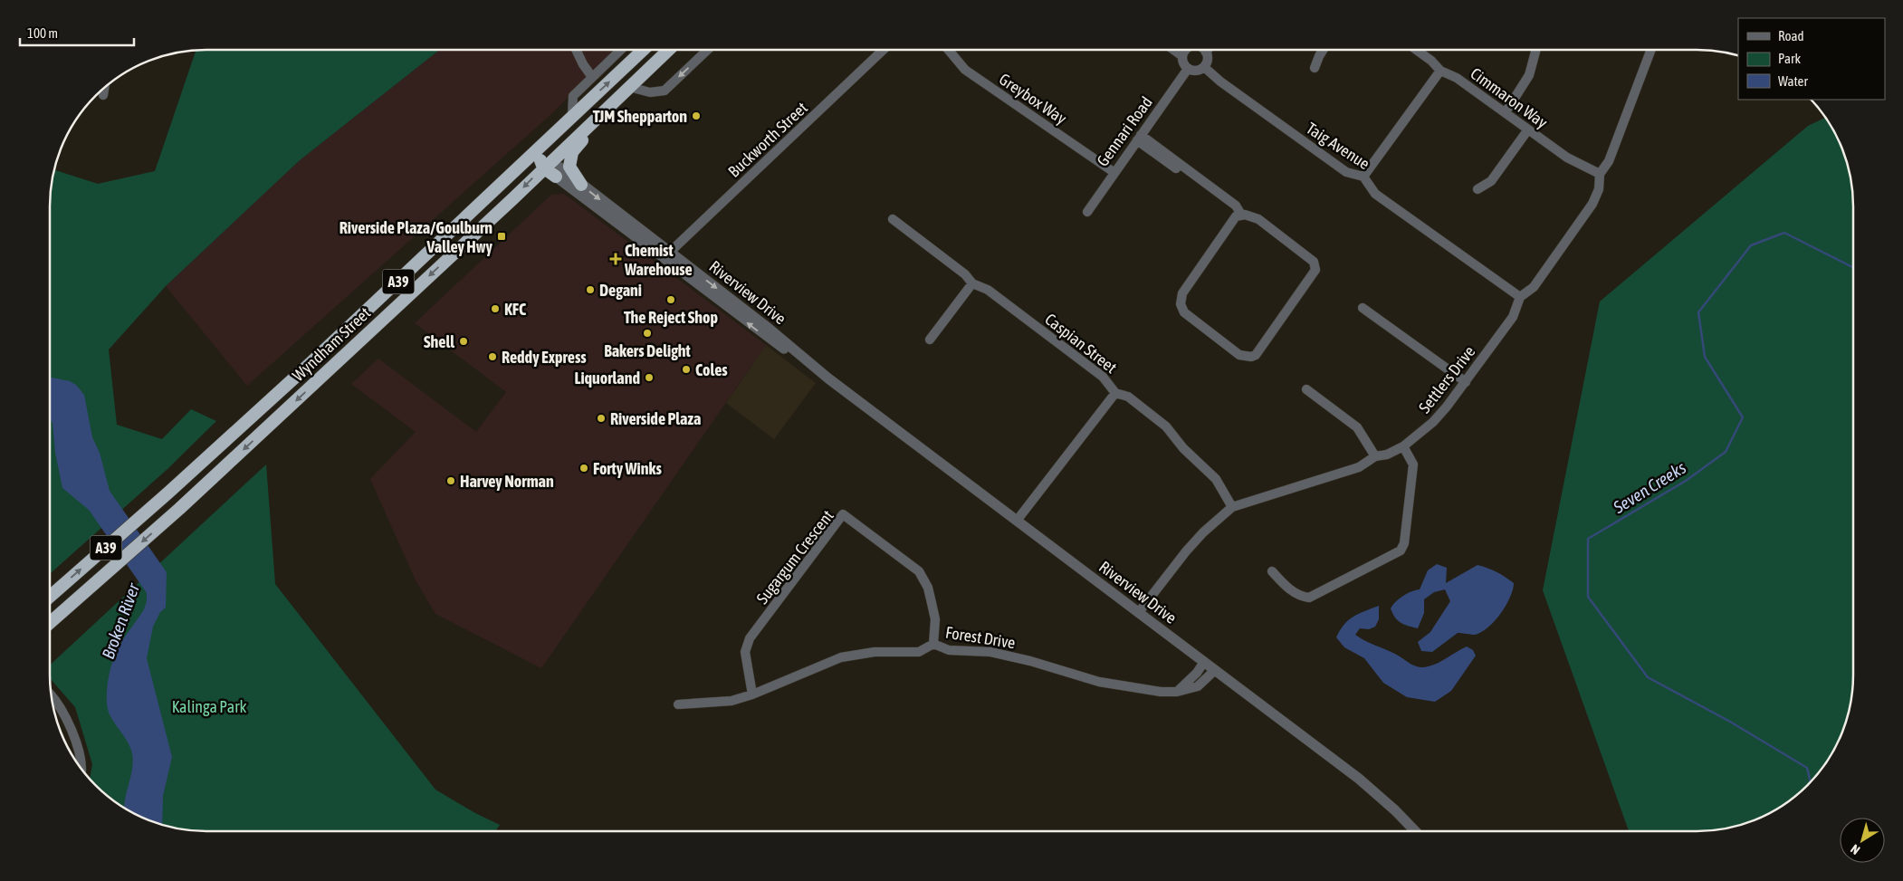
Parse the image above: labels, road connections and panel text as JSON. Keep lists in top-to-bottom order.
{
  "streets": {
    "highway": ["A39", "Wyndham Street"],
    "street": [
      "Cimmaron Way",
      "Greybox Way",
      "Gennari Road",
      "Buckworth Street",
      "Taig Avenue",
      "Riverview Drive",
      "Caspian Street",
      "Settlers Drive",
      "Sugargum Crescent",
      "Forest Drive"
    ]
  },
  "crossings": [
    ["Cimmaron Way", "Settlers Drive"],
    ["Greybox Way", "Gennari Road"],
    ["Buckworth Street", "Riverview Drive"],
    ["Taig Avenue", "Settlers Drive"],
    ["Riverview Drive", "Wyndham Street"],
    ["Riverview Drive", "Settlers Drive"],
    ["Riverview Drive", "Forest Drive"],
    ["Caspian Street", "Settlers Drive"],
    ["Sugargum Crescent", "Forest Drive"]
  ],
  "water": ["Seven Creeks", "Broken River"],
  "parks": ["Kalinga Park"],
  "places": {
    "other": [
      "TJM Shepparton",
      "Degani",
      "The Reject Shop",
      "KFC",
      "Bakers Delight",
      "Shell",
      "Reddy Express",
      "Coles",
      "Liquorland",
      "Riverside Plaza",
      "Forty Winks",
      "Harvey Norman"
    ],
    "transit": ["Riverside Plaza/Goulburn Valley Hwy"],
    "health": ["Chemist Warehouse"]
  },
  "legend": ["Road", "Park", "Water"],
  "scale_bar": "100 m",
  "north": "bottom left"
}
